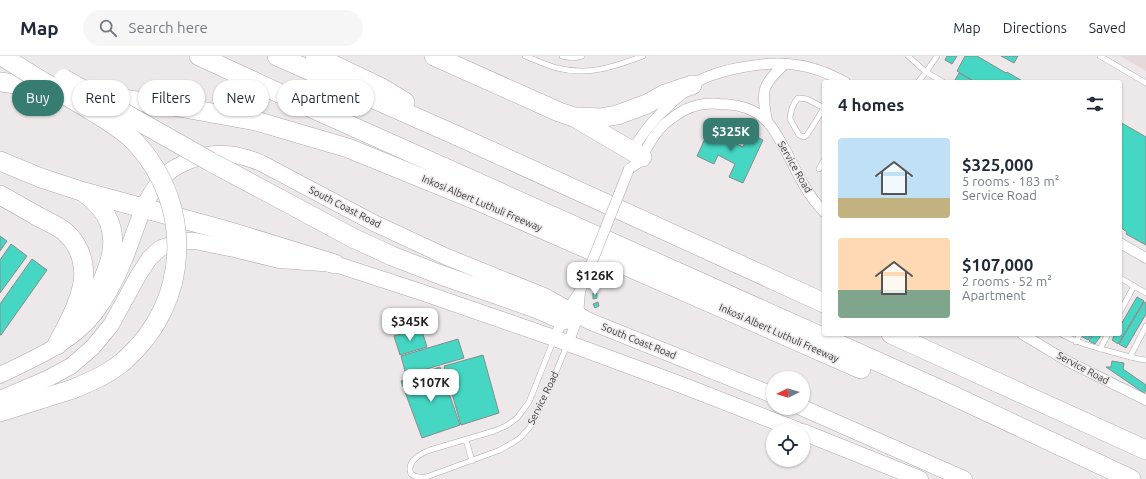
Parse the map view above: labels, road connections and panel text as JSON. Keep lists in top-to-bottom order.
{
  "streets": {
    "highway": ["Inkosi Albert Luthuli Freeway"],
    "main road": ["South Coast Road"],
    "street": ["Service Road"]
  },
  "crossings": [
    ["Service Road", "South Coast Road"]
  ],
  "north": "left",
  "page": {
    "header": "Map",
    "search": "Search here",
    "nav": ["Map", "Directions", "Saved"],
    "chip": [
      "Buy",
      "Rent",
      "Filters",
      "New",
      "Apartment"
    ],
    "heading": "4 homes",
    "price": [
      "$325K",
      "$126K",
      "$345K",
      "$107K"
    ],
    "list": [
      {
        "name": "$325,000",
        "note": "5 rooms · 183 m² · Service Road"
      },
      {
        "name": "$107,000",
        "note": "2 rooms · 52 m² · Apartment"
      }
    ]
  }
}
